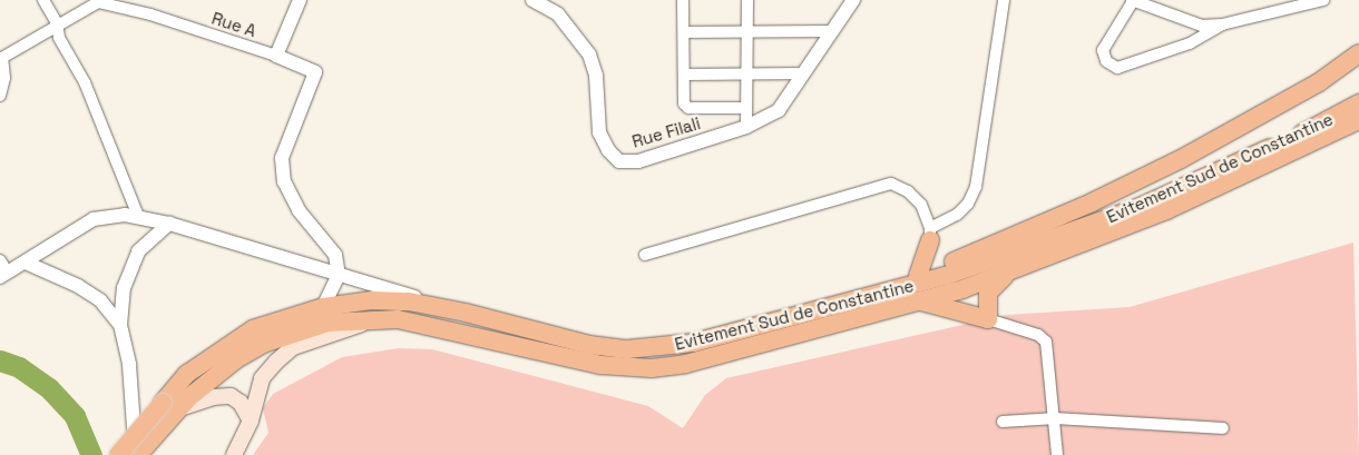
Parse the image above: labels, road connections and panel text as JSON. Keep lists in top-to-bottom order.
{
  "streets": {
    "highway": ["Evitement Sud de Constantine"],
    "street": ["Rue A", "Rue Filali"]
  }
}
